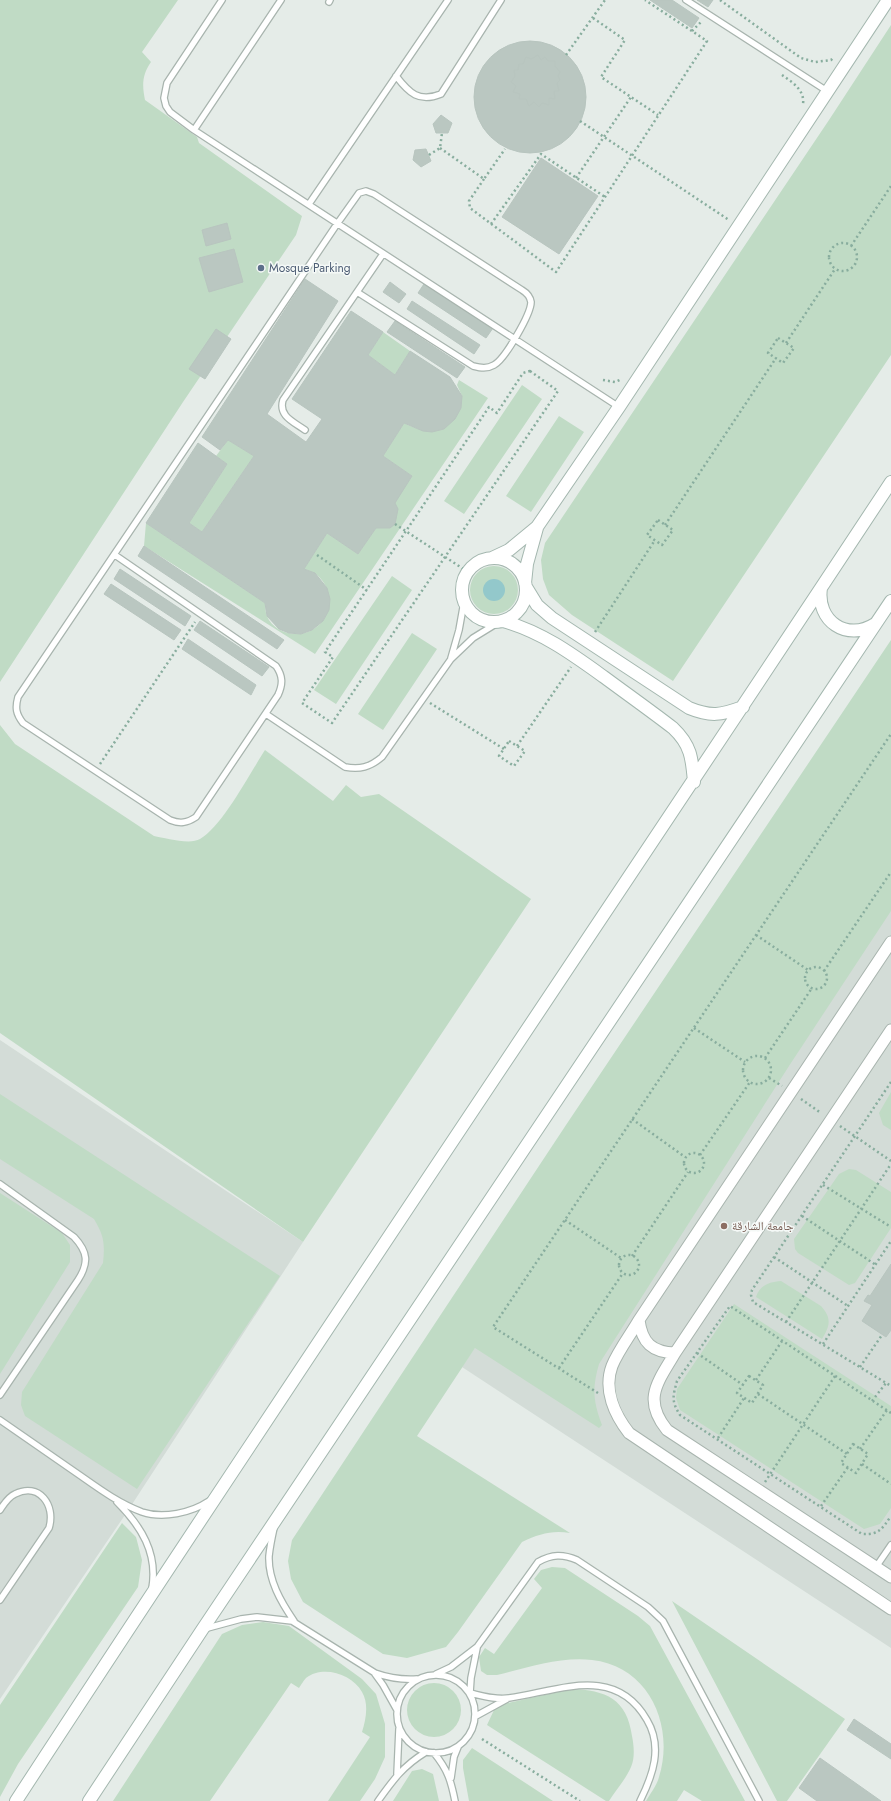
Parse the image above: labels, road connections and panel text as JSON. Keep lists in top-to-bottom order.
{
  "places": ["Mosque Parking", "جامعة الشارقة"]
}
